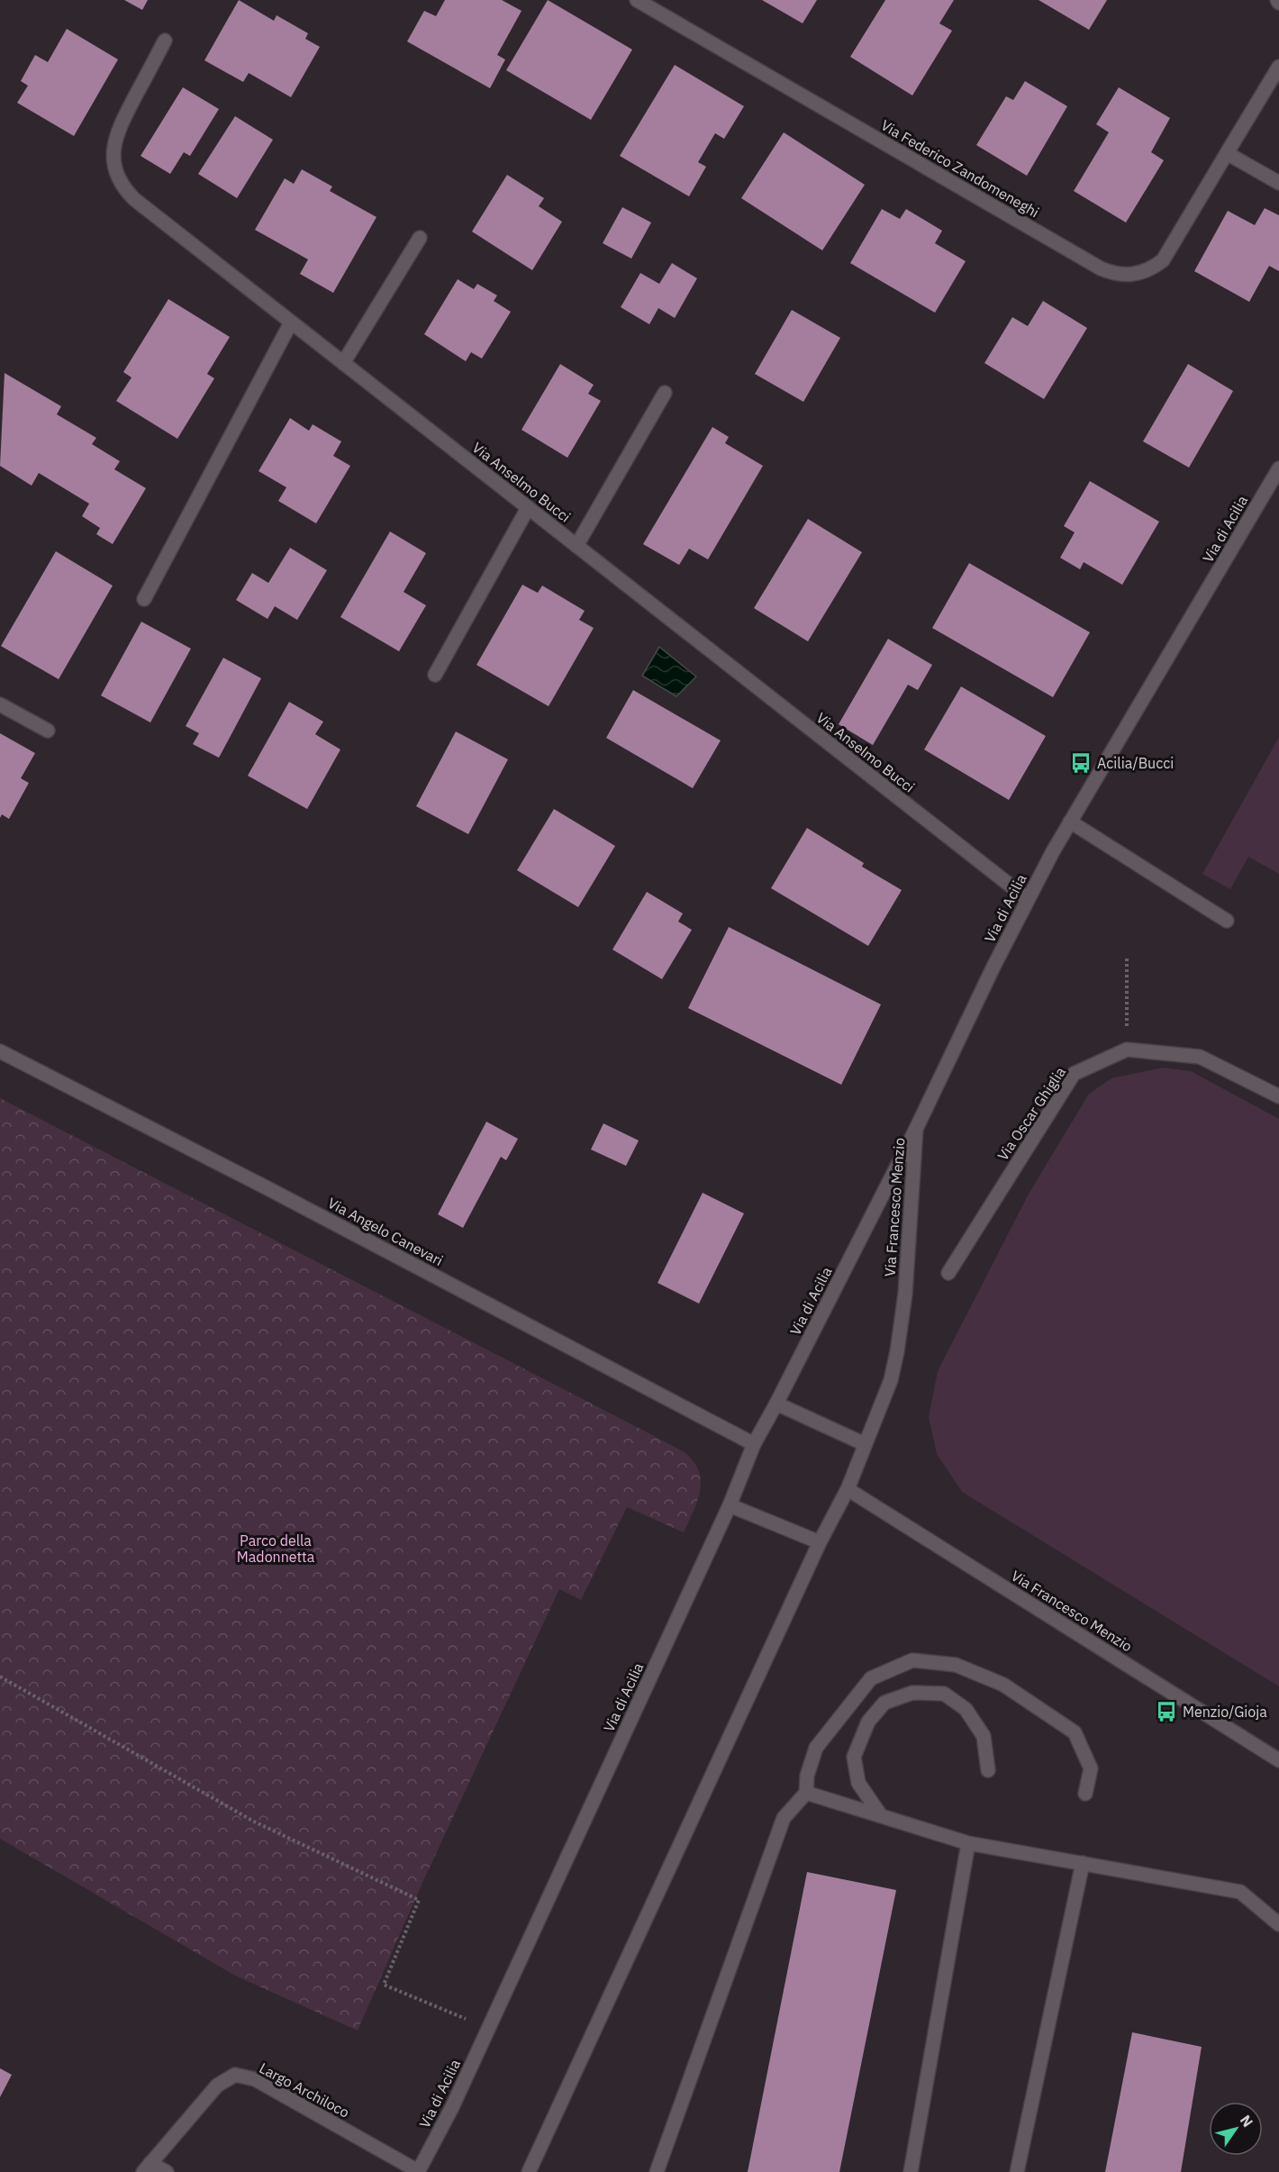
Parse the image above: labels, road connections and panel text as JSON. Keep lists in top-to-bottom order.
{
  "streets": {
    "street": [
      "Via Federico Zandomeneghi",
      "Via Anselmo Bucci",
      "Via di Acilia",
      "Via Oscar Ghiglia",
      "Via Francesco Menzio",
      "Via Angelo Canevari",
      "Largo Archiloco"
    ]
  },
  "crossings": [
    ["Via Anselmo Bucci", "Via di Acilia"],
    ["Via di Acilia", "Via Francesco Menzio"],
    ["Via di Acilia", "Via Angelo Canevari"],
    ["Via di Acilia", "Largo Archiloco"]
  ],
  "parks": ["Parco della Madonnetta"],
  "places": {
    "bus stop": ["Acilia/Bucci", "Menzio/Gioja"]
  },
  "north": "top right"
}
